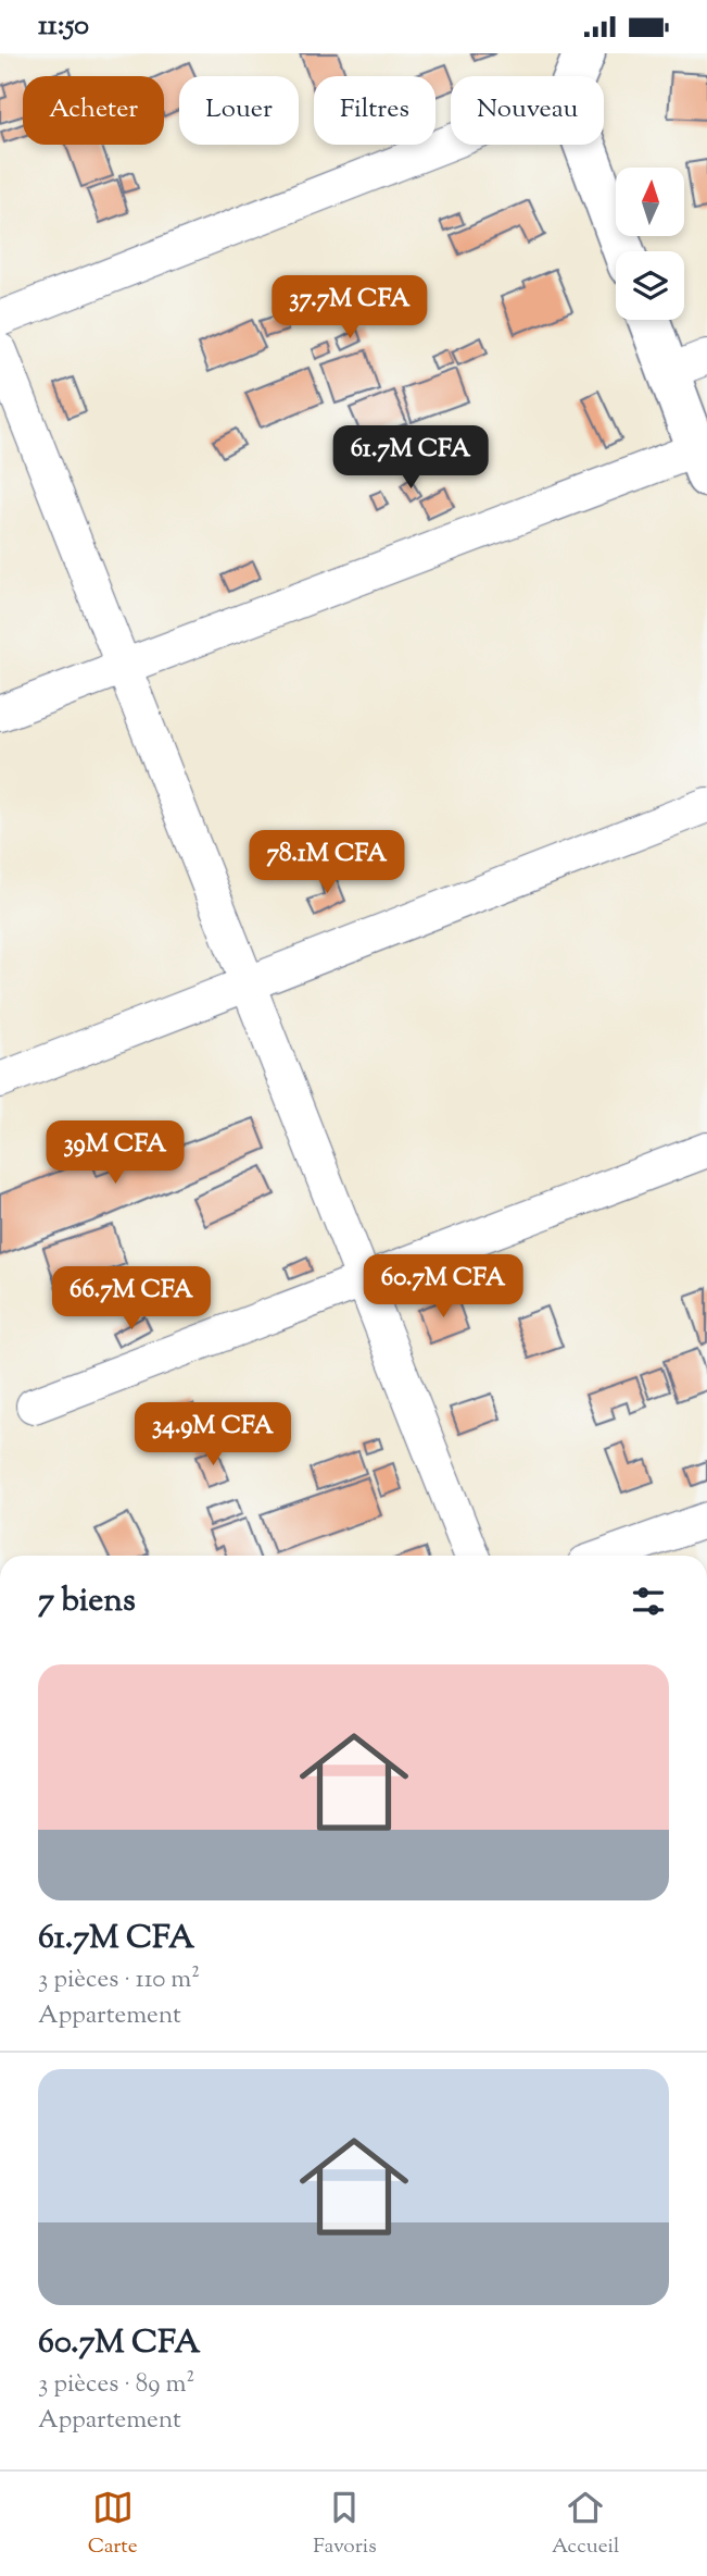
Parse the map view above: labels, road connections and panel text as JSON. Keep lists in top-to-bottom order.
{
  "north": "top",
  "page": {
    "status": "11:50",
    "chip": [
      "Acheter",
      "Louer",
      "Filtres",
      "Nouveau"
    ],
    "price": [
      "37.7M CFA",
      "61.7M CFA",
      "78.1M CFA",
      "39M CFA",
      "60.7M CFA",
      "66.7M CFA",
      "34.9M CFA"
    ],
    "heading": "7 biens",
    "list": [
      {
        "name": "61.7M CFA",
        "note": "3 pièces · 110 m² · Appartement"
      },
      {
        "name": "60.7M CFA",
        "note": "3 pièces · 89 m² · Appartement"
      }
    ],
    "tabs": ["Carte", "Favoris", "Accueil"]
  }
}
